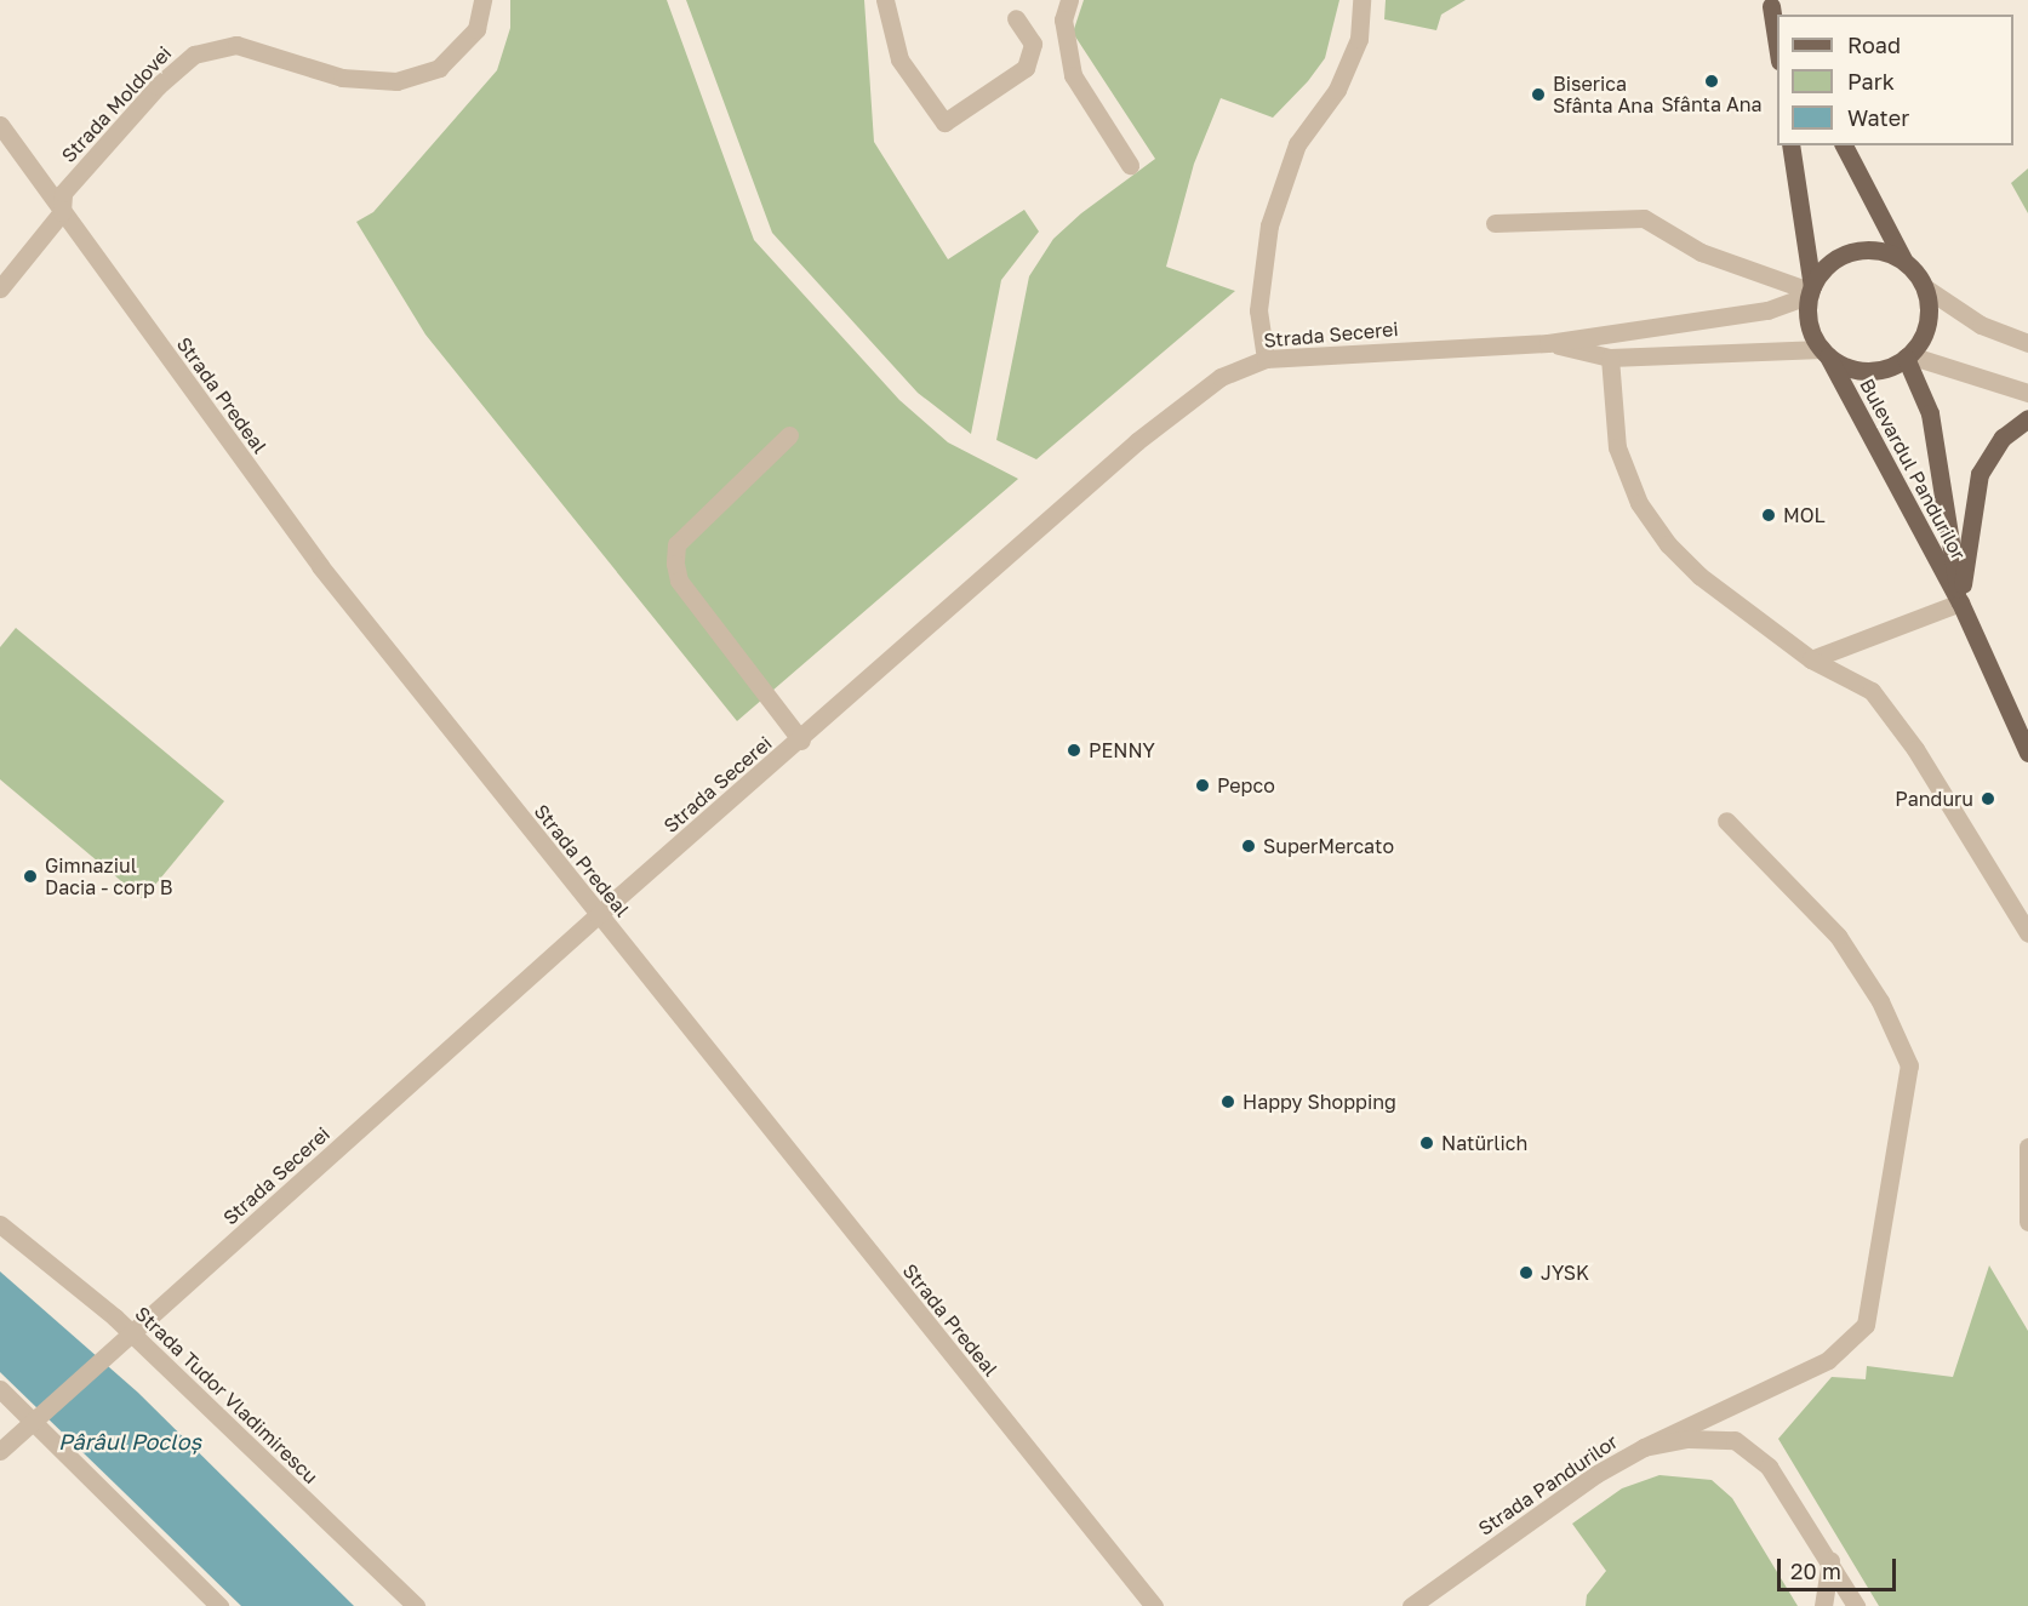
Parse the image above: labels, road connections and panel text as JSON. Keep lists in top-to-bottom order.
{
  "streets": {
    "main road": ["Bulevardul Pandurilor"],
    "street": [
      "Strada Moldovei",
      "Strada Secerei",
      "Strada Predeal",
      "Strada Tudor Vladimirescu",
      "Strada Pandurilor"
    ]
  },
  "crossings": [
    ["Strada Moldovei", "Strada Predeal"],
    ["Strada Secerei", "Strada Predeal"],
    ["Strada Secerei", "Bulevardul Pandurilor"],
    ["Strada Secerei", "Strada Tudor Vladimirescu"]
  ],
  "water": ["Pârâul Pocloș"],
  "places": [
    "Sfânta Ana",
    "Biserica Sfânta Ana",
    "MOL",
    "PENNY",
    "Pepco",
    "Panduru",
    "SuperMercato",
    "Gimnaziul Dacia - corp B",
    "Happy Shopping",
    "Natürlich",
    "JYSK"
  ],
  "legend": ["Road", "Park", "Water"],
  "scale_bar": "20 m"
}
